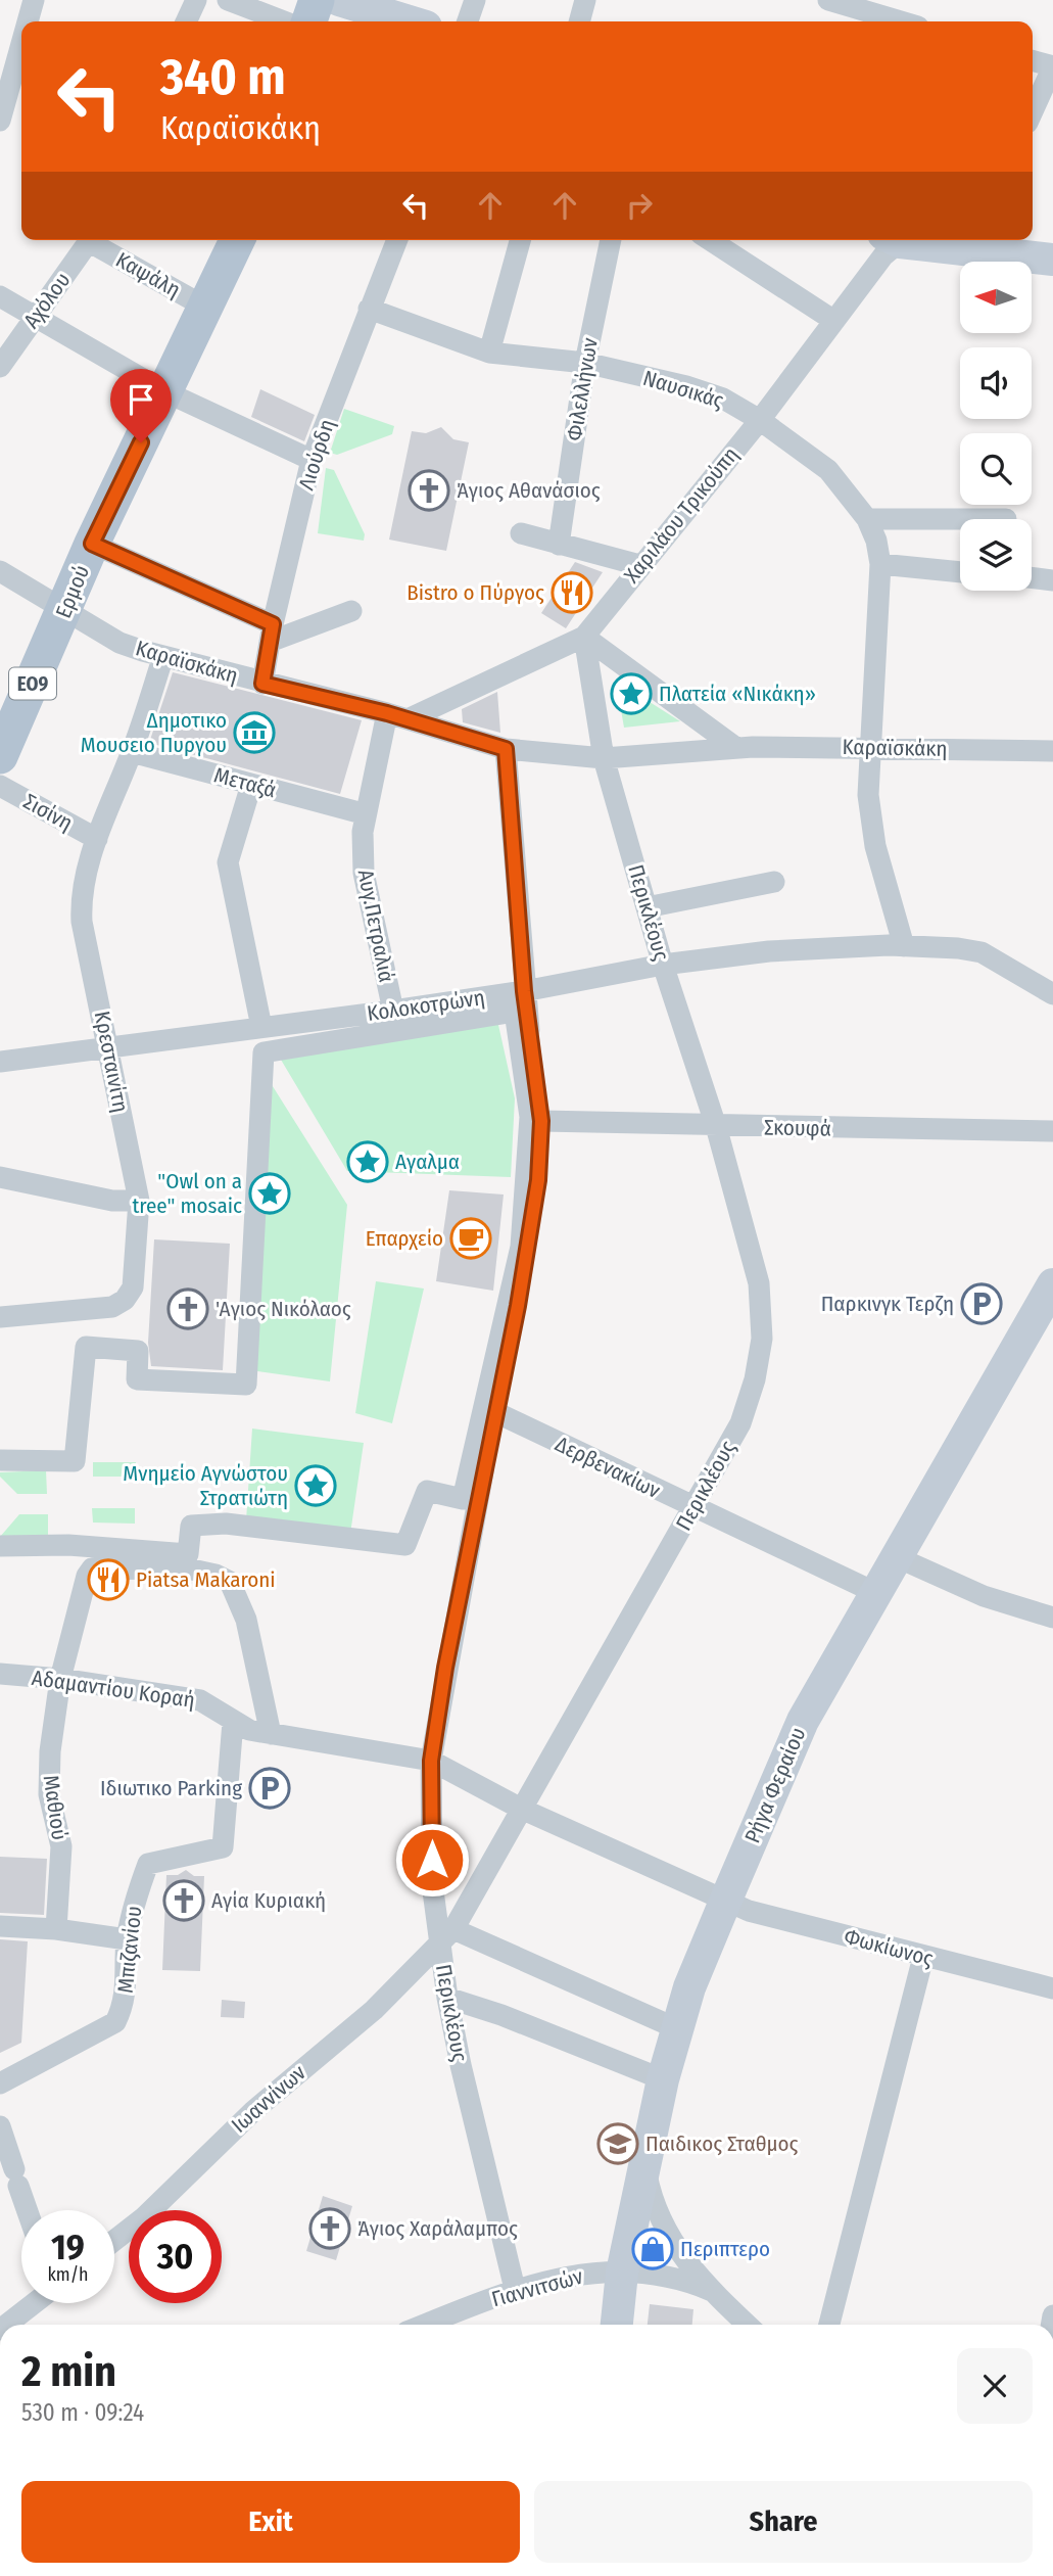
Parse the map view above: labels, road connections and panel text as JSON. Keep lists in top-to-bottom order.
{
  "streets": {
    "main road": ["Ερμού", "ΕΟ9"],
    "street": [
      "Καψάλη",
      "Αχόλου",
      "Φιλελλήνων",
      "Ναυσικάς",
      "Λιούρδη",
      "Χαριλάου Τρικούπη",
      "Καραϊσκάκη",
      "Μεταξά",
      "Σισίνη",
      "Περικλέους",
      "Αυγ.Πετραλιά",
      "Κολοκοτρώνη",
      "Κρεσταινίτη",
      "Σκουφά",
      "Δερβενακίων",
      "Αδαμαντίου Κοραή",
      "Ρήγα Φεραίου",
      "Μαθιού",
      "Φωκίωνος",
      "Μπιζανίου",
      "Ιωαννίνων",
      "Γιαννιτσών"
    ]
  },
  "crossings": [
    ["Καψάλη", "Ερμού"],
    ["Φιλελλήνων", "Ναυσικάς"],
    ["Ναυσικάς", "Λιούρδη"],
    ["Ναυσικάς", "Χαριλάου Τρικούπη"],
    ["Ναυσικάς", "Καραϊσκάκη"],
    ["Ναυσικάς", "Κολοκοτρώνη"],
    ["Λιούρδη", "Καραϊσκάκη"],
    ["Χαριλάου Τρικούπη", "Καραϊσκάκη"],
    ["Χαριλάου Τρικούπη", "Περικλέους"],
    ["Χαριλάου Τρικούπη", "Αυγ.Πετραλιά"],
    ["Ερμού", "Καραϊσκάκη"],
    ["Καραϊσκάκη", "Περικλέους"],
    ["Καραϊσκάκη", "Αυγ.Πετραλιά"],
    ["Μεταξά", "Κρεσταινίτη"],
    ["Σισίνη", "Κρεσταινίτη"],
    ["Περικλέους", "Κολοκοτρώνη"],
    ["Περικλέους", "Σκουφά"],
    ["Περικλέους", "Δερβενακίων"],
    ["Περικλέους", "Αδαμαντίου Κοραή"],
    ["Περικλέους", "Φωκίωνος"],
    ["Περικλέους", "Ιωαννίνων"],
    ["Περικλέους", "Γιαννιτσών"],
    ["Αυγ.Πετραλιά", "Κολοκοτρώνη"],
    ["Κολοκοτρώνη", "Κρεσταινίτη"],
    ["Δερβενακίων", "Ρήγα Φεραίου"],
    ["Αδαμαντίου Κοραή", "Μαθιού"],
    ["Αδαμαντίου Κοραή", "Φωκίωνος"],
    ["Αδαμαντίου Κοραή", "Μπιζανίου"],
    ["Ρήγα Φεραίου", "Φωκίωνος"],
    ["Ρήγα Φεραίου", "Γιαννιτσών"]
  ],
  "places": {
    "church": [
      "Άγιος Αθανάσιος",
      "'Αγιος Νικόλαος",
      "Αγία Κυριακή",
      "Άγιος Χαράλαμπος"
    ],
    "restaurant": ["Bistro ο Πύργος", "Piatsa Makaroni"],
    "place": [
      "Πλατεία «Νικάκη»",
      "Αγαλμα",
      "\"Owl on a tree\" mosaic",
      "Μνημείο Αγνώστου Στρατιώτη"
    ],
    "museum": ["Δημοτικο Μουσειο Πυργου"],
    "cafe": ["Επαρχείο"],
    "parking": ["Παρκινγκ Τερζη", "Ιδιωτικο Parking"],
    "school or university": ["Παιδικος Σταθμος"],
    "shop": ["Περιπτερο"]
  },
  "north": "left",
  "page": {
    "turn": ["340 m", "Καραϊσκάκη"],
    "speed": "19 km/h",
    "limit": "30",
    "heading": ["2 min", "530 m · 09:24"],
    "buttons": ["Exit", "Share"]
  }
}
